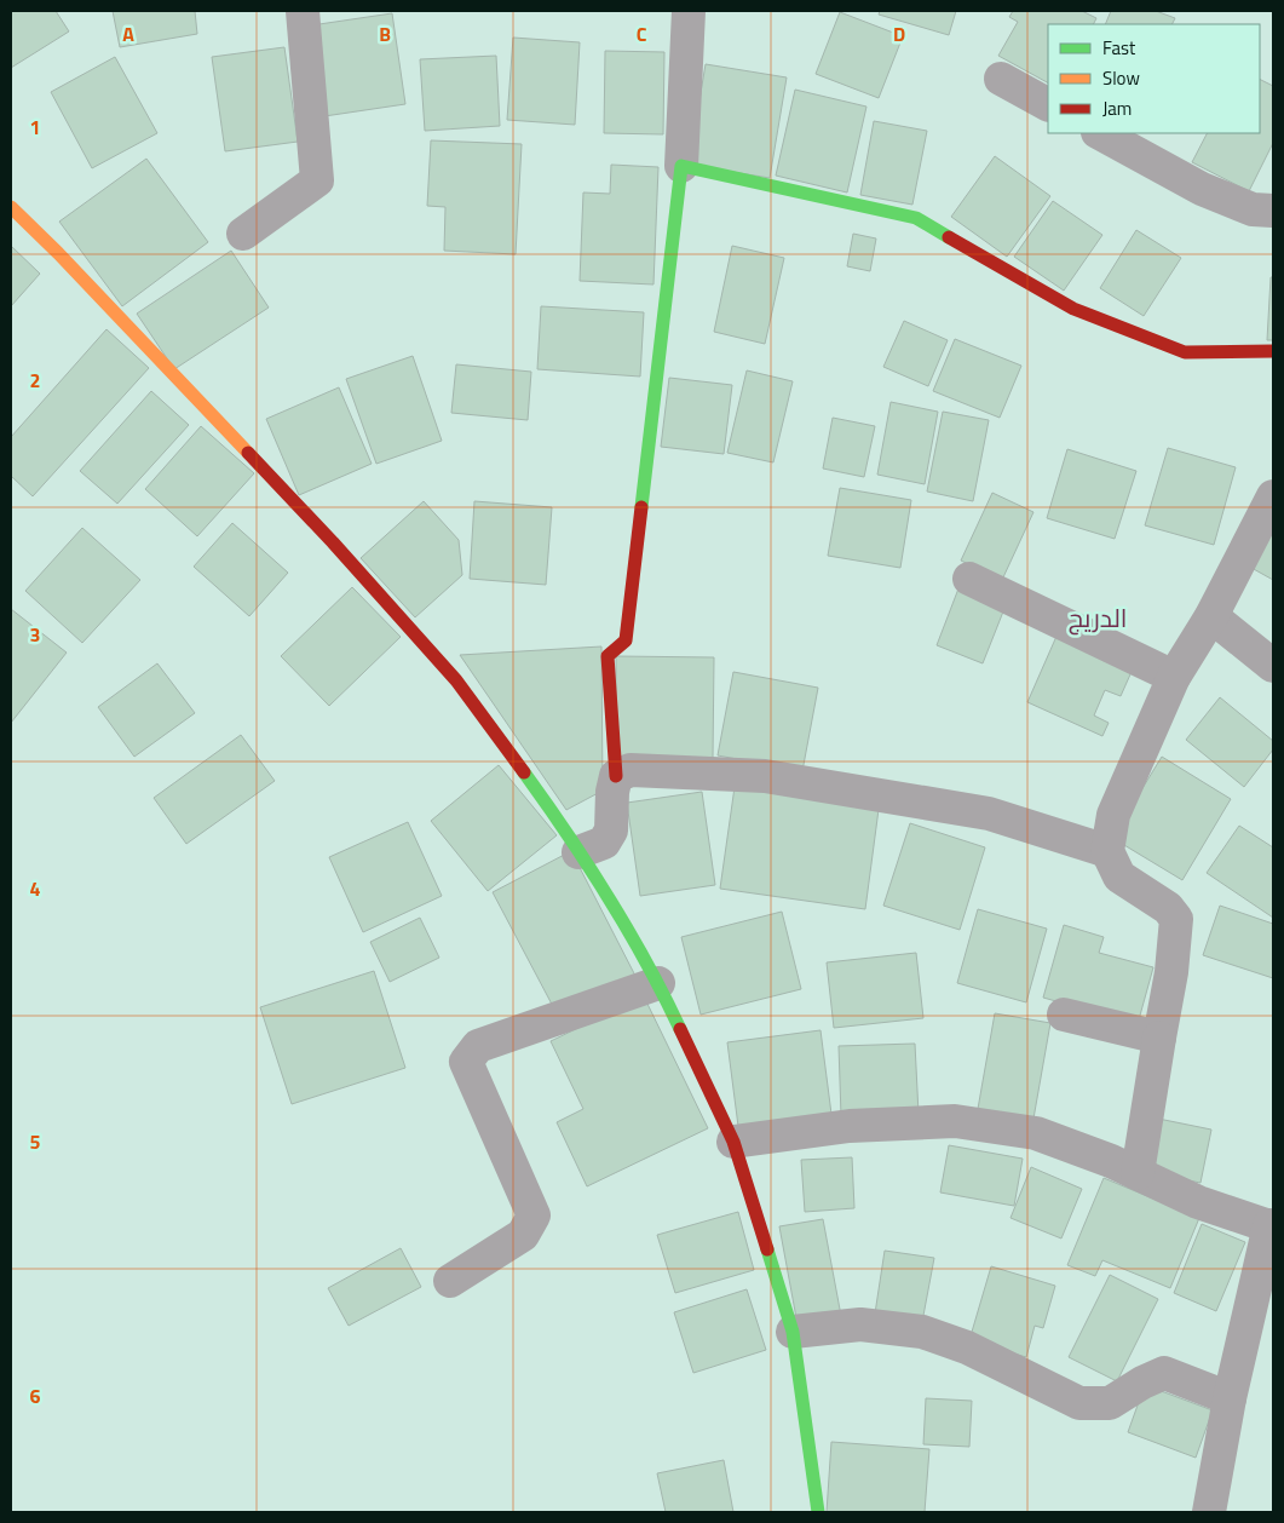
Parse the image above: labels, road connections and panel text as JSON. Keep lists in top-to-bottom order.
{
  "districts": ["الدريج"],
  "legend": ["Fast", "Slow", "Jam"],
  "grid": {
    "columns": [
      "A",
      "B",
      "C",
      "D"
    ],
    "rows": [
      "1",
      "2",
      "3",
      "4",
      "5",
      "6"
    ]
  }
}
